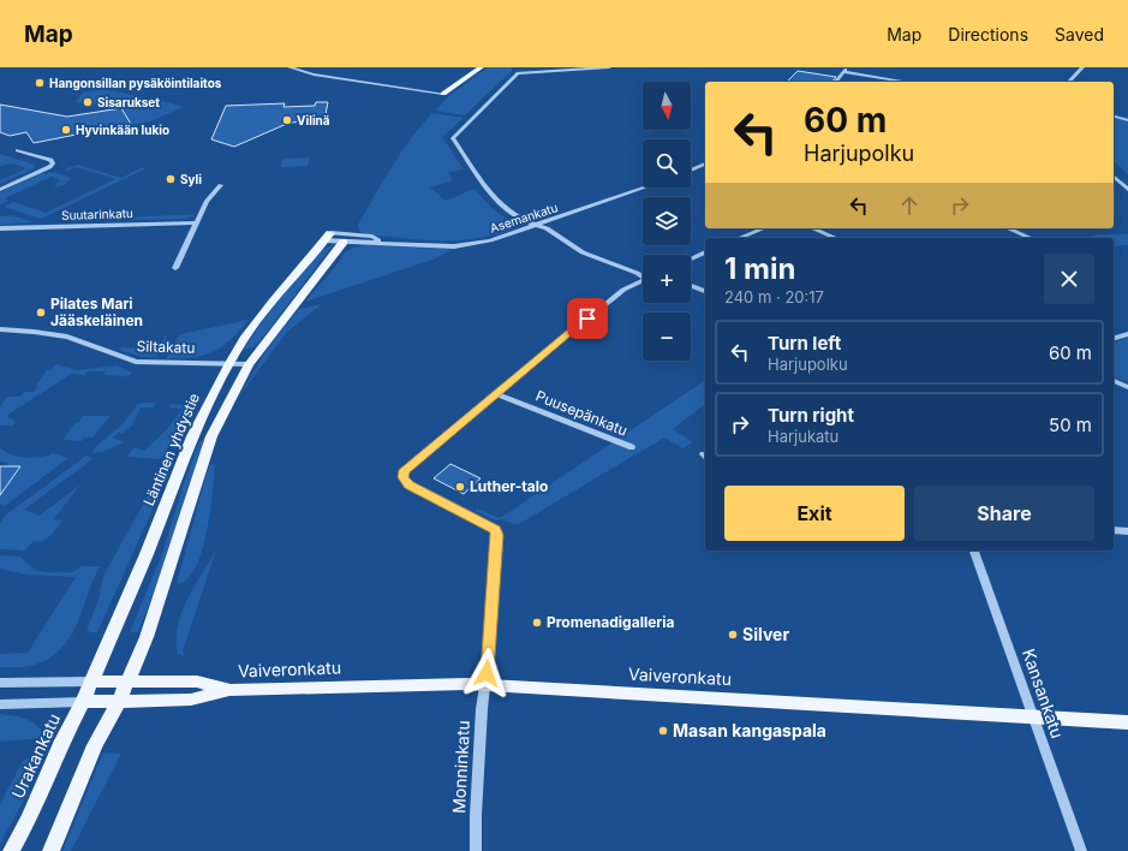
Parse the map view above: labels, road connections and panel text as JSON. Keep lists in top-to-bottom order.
{
  "streets": {
    "main road": ["Läntinen yhdystie", "Vaiveronkatu", "Urakankatu"],
    "street": [
      "Suutarinkatu",
      "Asemankatu",
      "Siltakatu",
      "Puusepänkatu",
      "Kansankatu",
      "Monninkatu"
    ]
  },
  "crossings": [
    ["Asemankatu", "Läntinen yhdystie"],
    ["Siltakatu", "Läntinen yhdystie"],
    ["Puusepänkatu", "Monninkatu"],
    ["Läntinen yhdystie", "Vaiveronkatu"],
    ["Läntinen yhdystie", "Urakankatu"],
    ["Vaiveronkatu", "Kansankatu"],
    ["Vaiveronkatu", "Urakankatu"],
    ["Vaiveronkatu", "Monninkatu"]
  ],
  "places": [
    "Hangonsillan pysäköintilaitos",
    "Sisarukset",
    "Vilinä",
    "Hyvinkään lukio",
    "Syli",
    "Pilates Mari Jääskeläinen",
    "Luther-talo",
    "Promenadigalleria",
    "Silver",
    "Masan kangaspala"
  ],
  "north": "bottom",
  "page": {
    "header": "Map",
    "nav": ["Map", "Directions", "Saved"],
    "map_buttons": ["+", "−"],
    "turn": ["60 m", "Harjupolku"],
    "heading": ["1 min", "240 m · 20:17"],
    "list": [
      {
        "name": "Turn left",
        "note": "Harjupolku",
        "value": "60 m"
      },
      {
        "name": "Turn right",
        "note": "Harjukatu",
        "value": "50 m"
      }
    ],
    "buttons": ["Exit", "Share"]
  }
}
